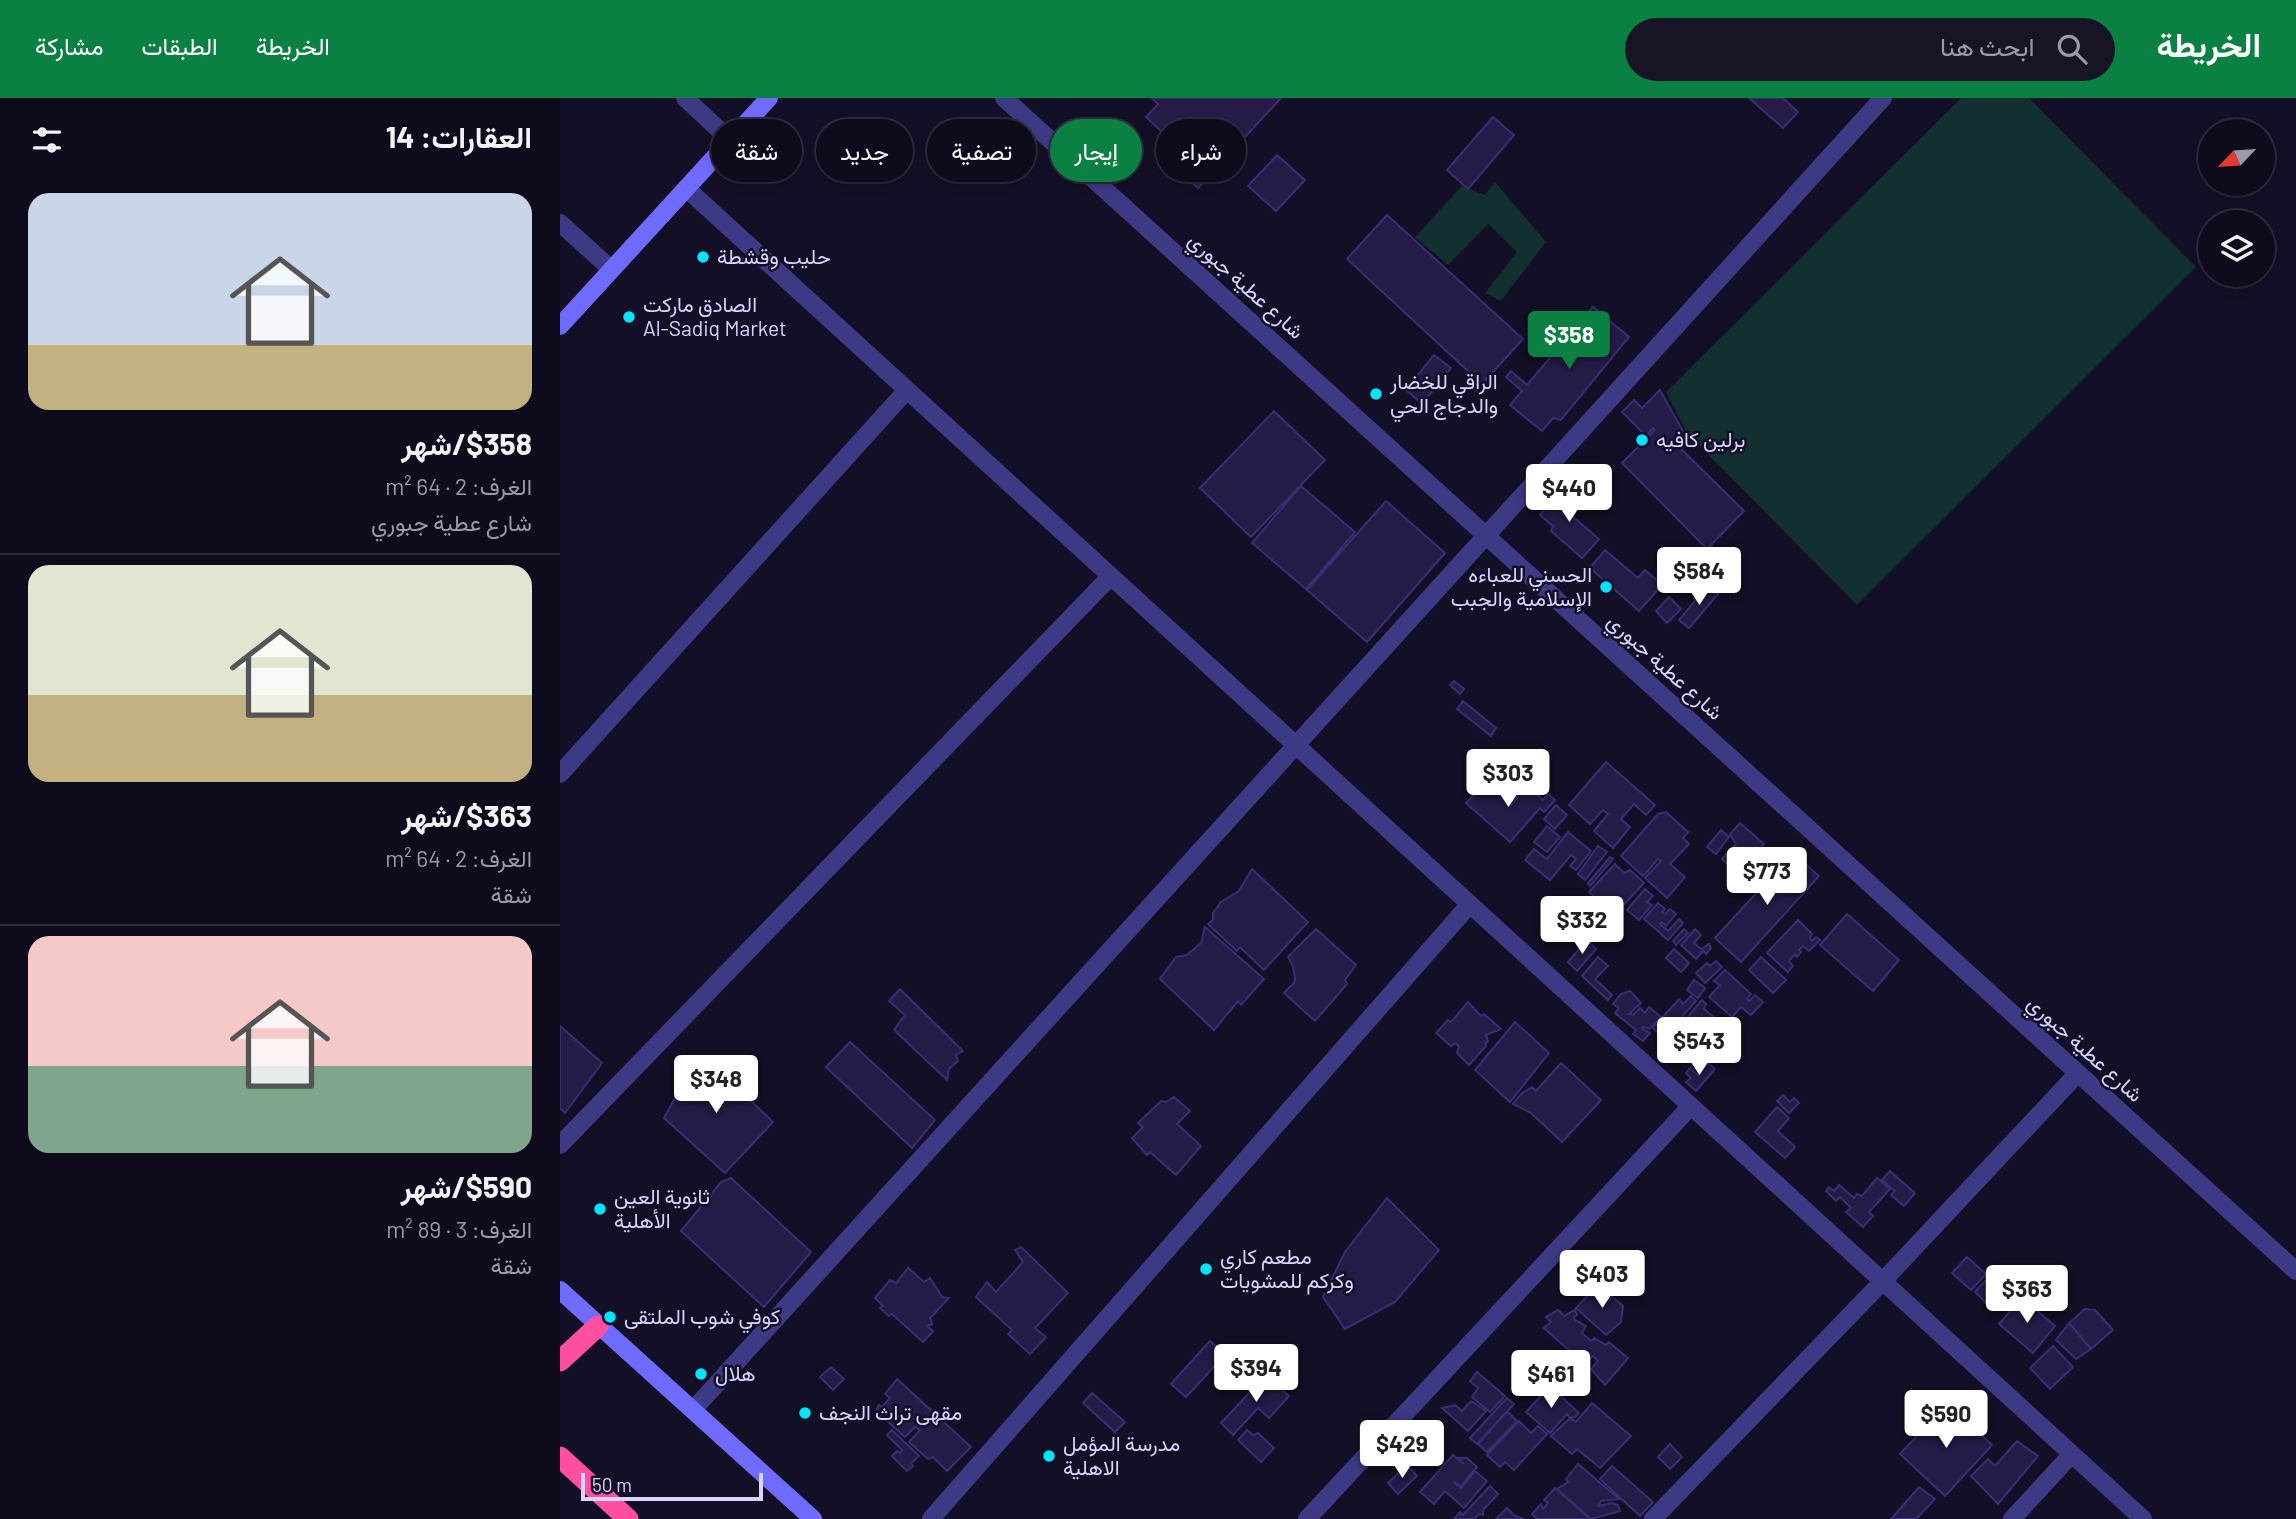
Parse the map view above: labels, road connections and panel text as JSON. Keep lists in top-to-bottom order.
{
  "streets": {
    "street": ["شارع عطية جبوري"]
  },
  "places": [
    "حليب وقشطة",
    "الصادق ماركت Al-Sadiq Market",
    "الراقي للخضار والدجاج الحي",
    "برلين كافيه",
    "الحسني للعباءه الإسلامية والجبب",
    "ثانوية العين الأهلية",
    "مطعم كاري وكركم للمشويات",
    "كوفي شوب الملتقى",
    "هلال",
    "مقهى تراث النجف",
    "مدرسة المؤمل الاهلية"
  ],
  "scale_bar": "50 m",
  "north": "bottom left",
  "page": {
    "header": "الخريطة",
    "search": "ابحث هنا",
    "nav": ["الخريطة", "الطبقات", "مشاركة"],
    "heading": "العقارات: 14",
    "chip": [
      "شراء",
      "إيجار",
      "تصفية",
      "جديد",
      "شقة"
    ],
    "list": [
      {
        "name": "$358/شهر",
        "note": "الغرف: 2 · 64 m² · شارع عطية جبوري"
      },
      {
        "name": "$363/شهر",
        "note": "الغرف: 2 · 64 m² · شقة"
      },
      {
        "name": "$590/شهر",
        "note": "الغرف: 3 · 89 m² · شقة"
      }
    ],
    "price": [
      "$358",
      "$440",
      "$584",
      "$303",
      "$773",
      "$332",
      "$543",
      "$348",
      "$403",
      "$363",
      "$394",
      "$461",
      "$590",
      "$429"
    ],
    "scale": "50 m"
  }
}
